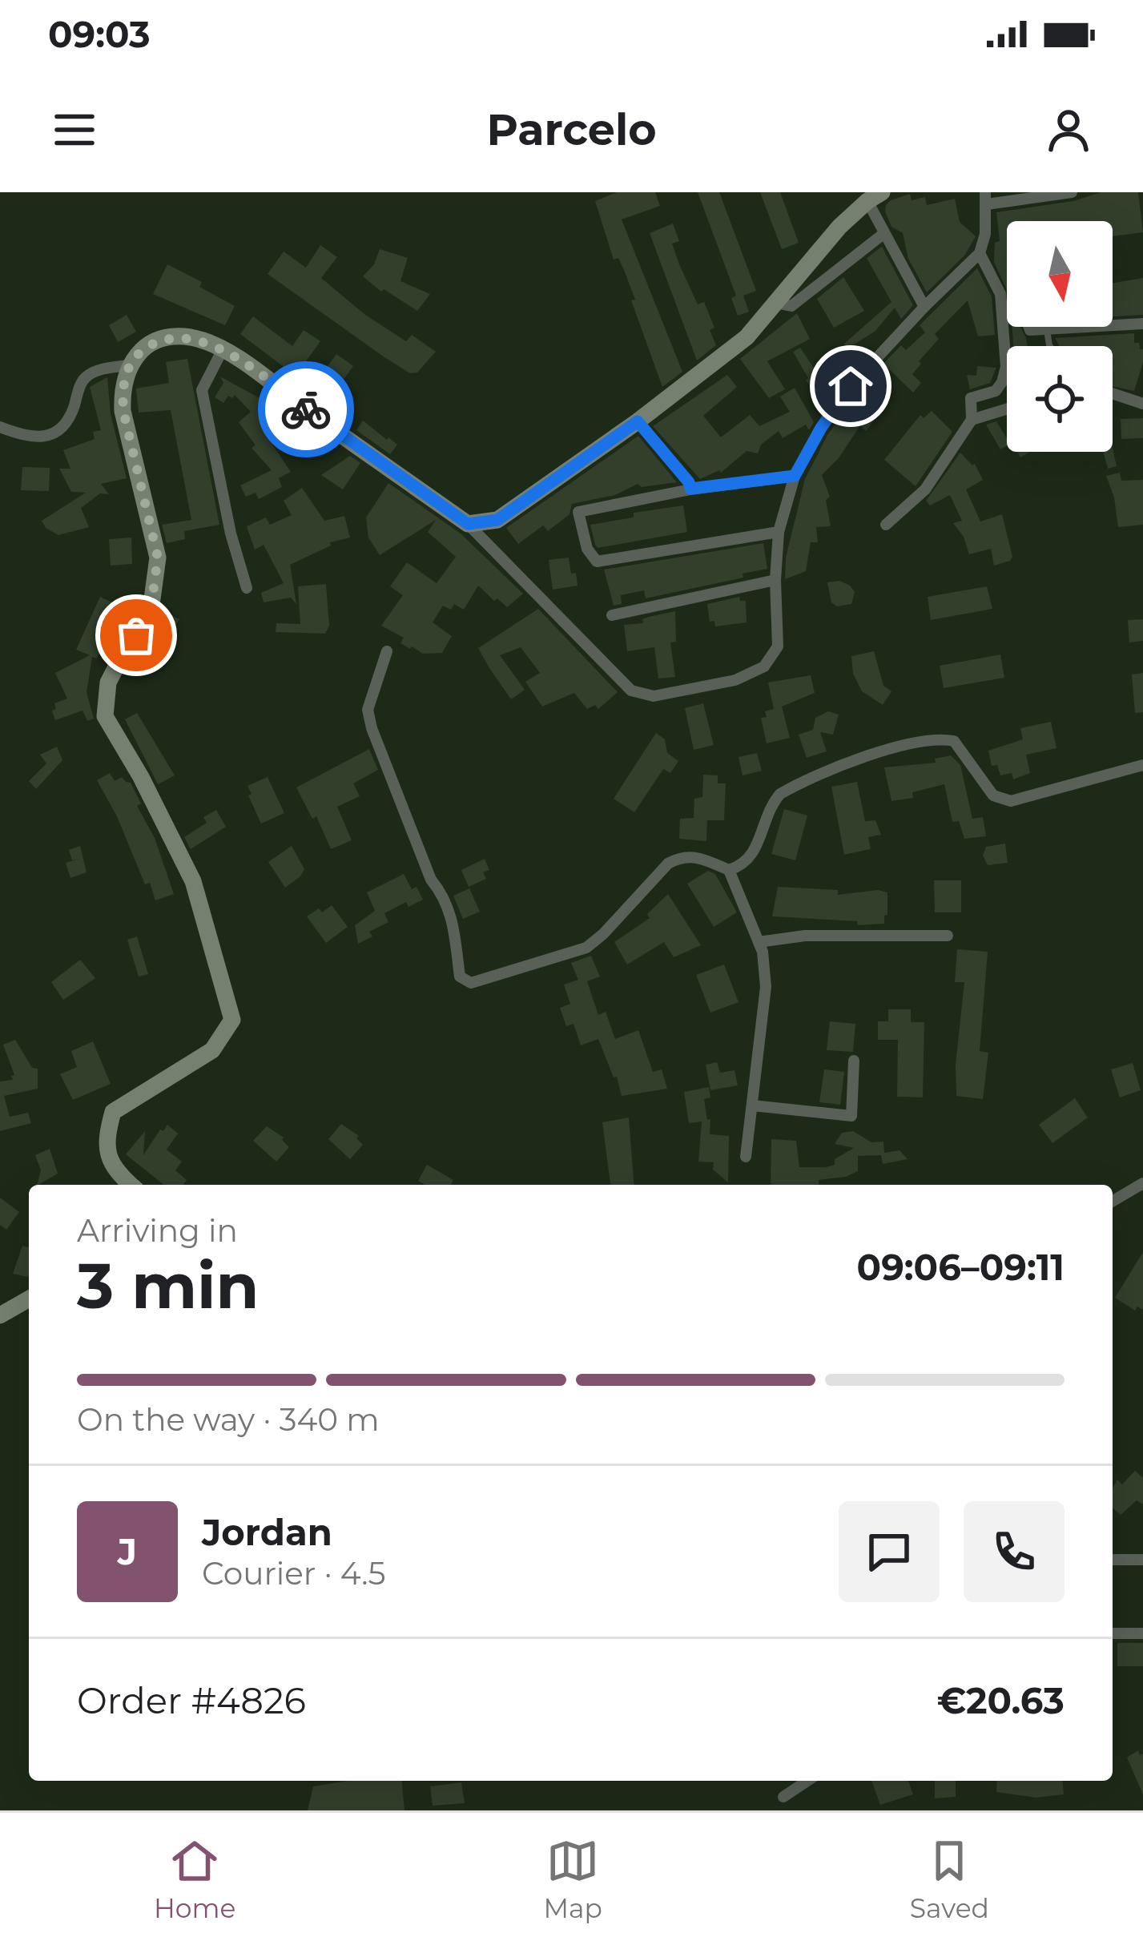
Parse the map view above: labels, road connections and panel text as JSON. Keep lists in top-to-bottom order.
{
  "north": "bottom",
  "page": {
    "status": "09:03",
    "header": "Parcelo",
    "heading": ["3 min", "Arriving in", "09:06–09:11"],
    "panel": [
      "Jordan",
      "Courier · 4.5",
      "Order #4826",
      "€20.63"
    ],
    "bar": "On the way · 340 m",
    "round": "J",
    "tabs": ["Home", "Map", "Saved"]
  }
}
